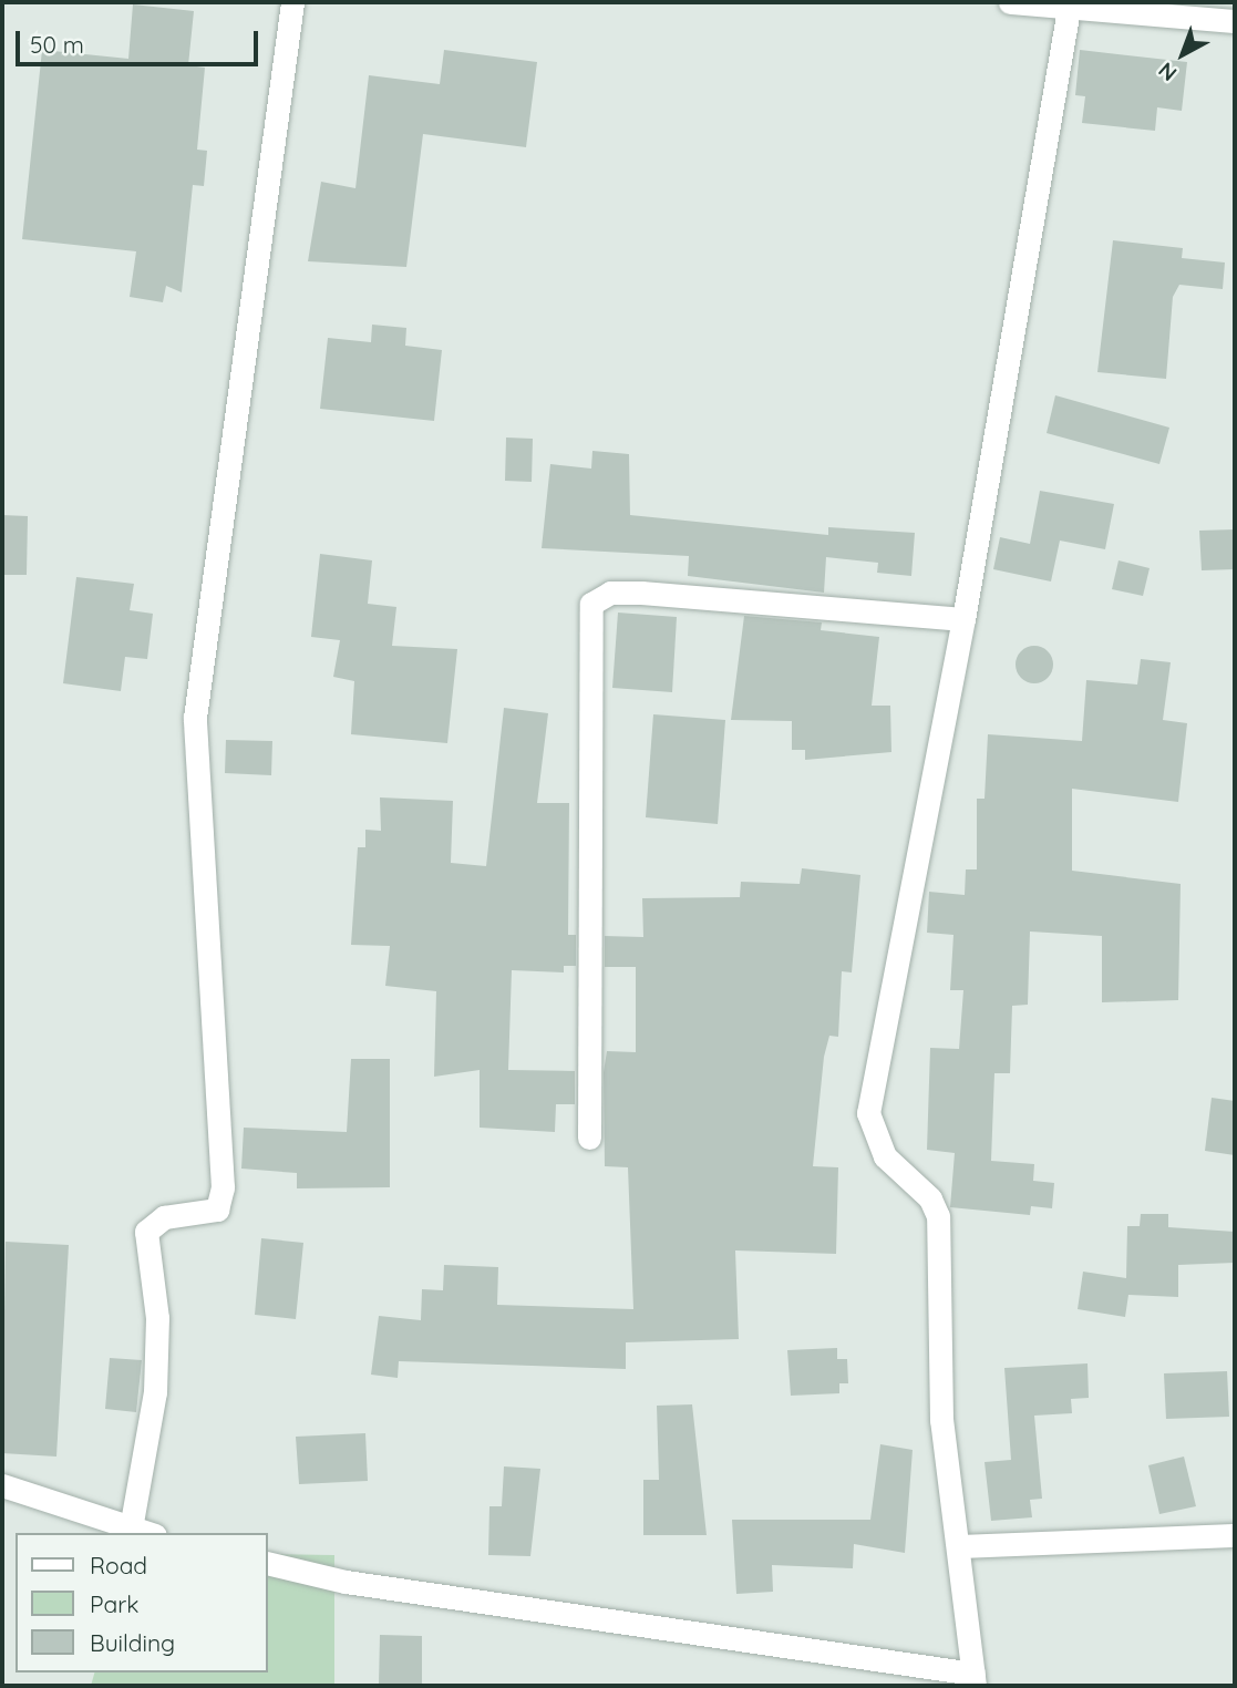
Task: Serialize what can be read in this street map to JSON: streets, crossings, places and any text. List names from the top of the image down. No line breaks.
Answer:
{"legend":["Road","Park","Building"],"scale_bar":"50 m","north":"bottom left"}
